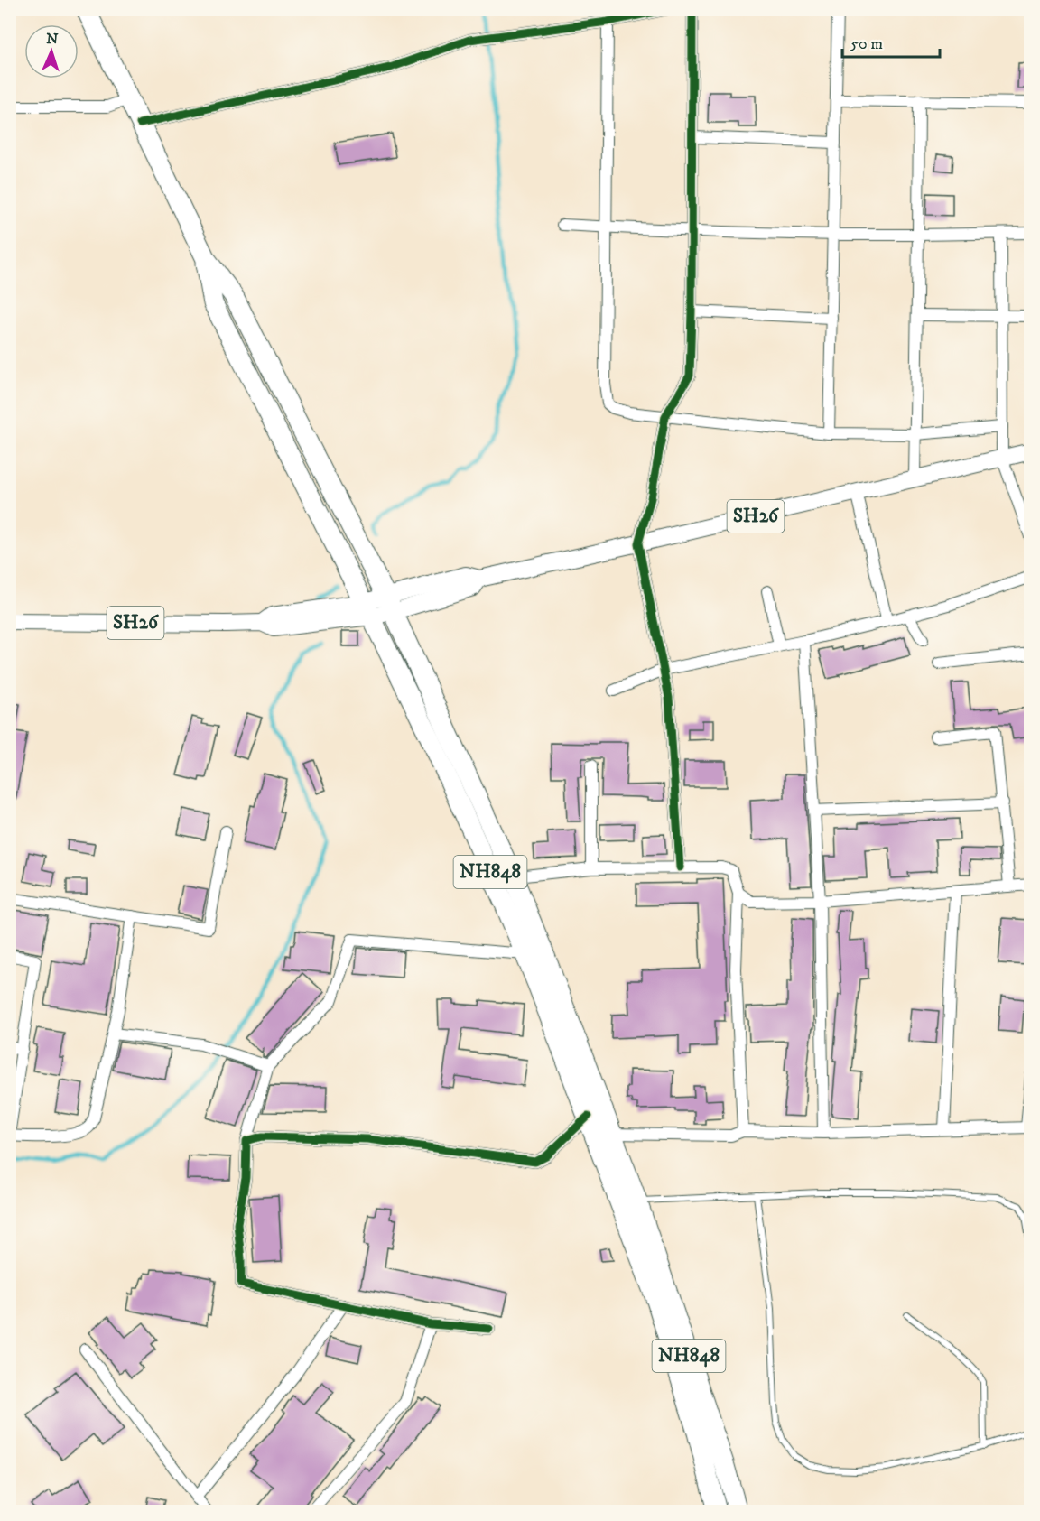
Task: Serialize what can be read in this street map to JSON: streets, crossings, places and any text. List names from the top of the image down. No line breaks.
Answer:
{"streets":{"highway":["NH848"],"main road":["SH26"]},"crossings":[["SH26","NH848"]],"scale_bar":"50 m","north":"top"}
